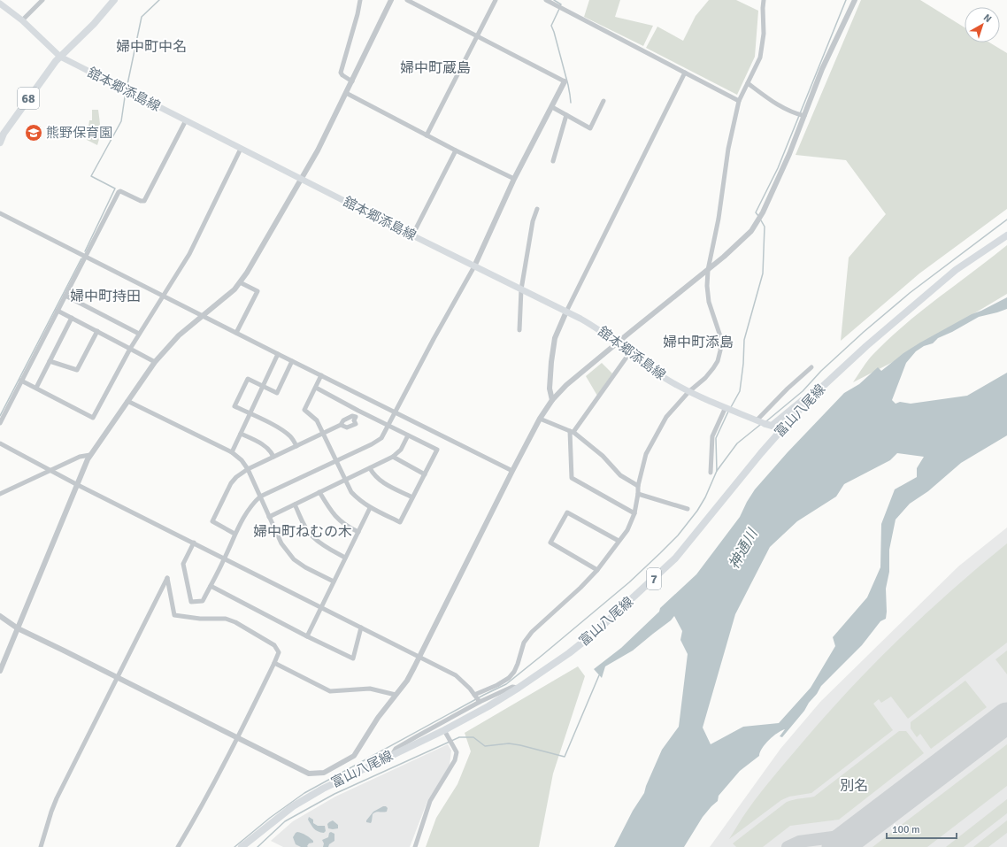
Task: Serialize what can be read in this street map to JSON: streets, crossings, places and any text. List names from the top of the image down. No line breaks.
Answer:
{"streets":{"main road":["舘本郷添島線","68","富山八尾線","7"]},"crossings":[["舘本郷添島線","68"]],"districts":["婦中町中名","婦中町蔵島","婦中町持田","婦中町添島","婦中町ねむの木","別名"],"water":["神通川"],"places":{"school or university":["熊野保育園"]},"scale_bar":"100 m","north":"top right"}
